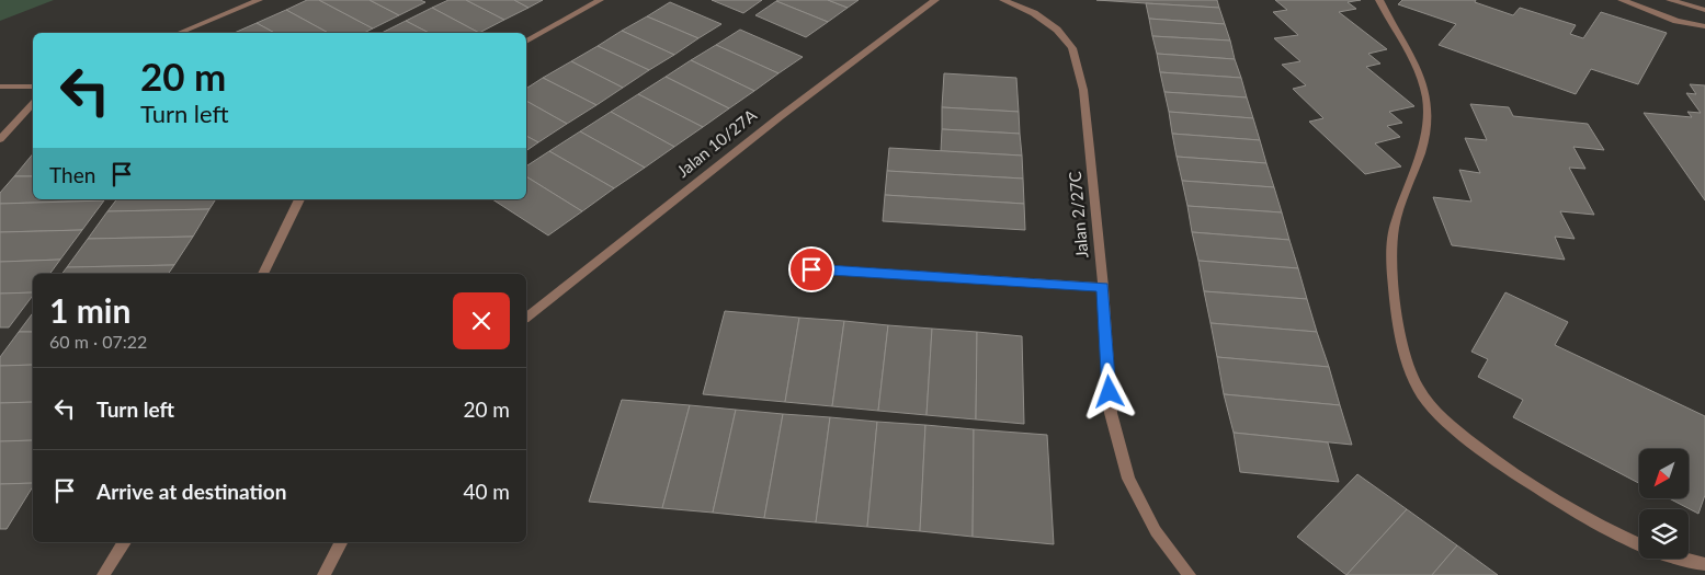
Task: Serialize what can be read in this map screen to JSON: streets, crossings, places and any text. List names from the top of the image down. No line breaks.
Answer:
{"streets":{"street":["Jalan 10/27A","Jalan 2/27C"]},"north":"bottom left","page":{"turn":["20 m","Turn left"],"then":"Then","heading":["1 min","60 m · 07:22"],"list":[{"name":"Turn left","value":"20 m"},{"name":"Arrive at destination","value":"40 m"}]}}
